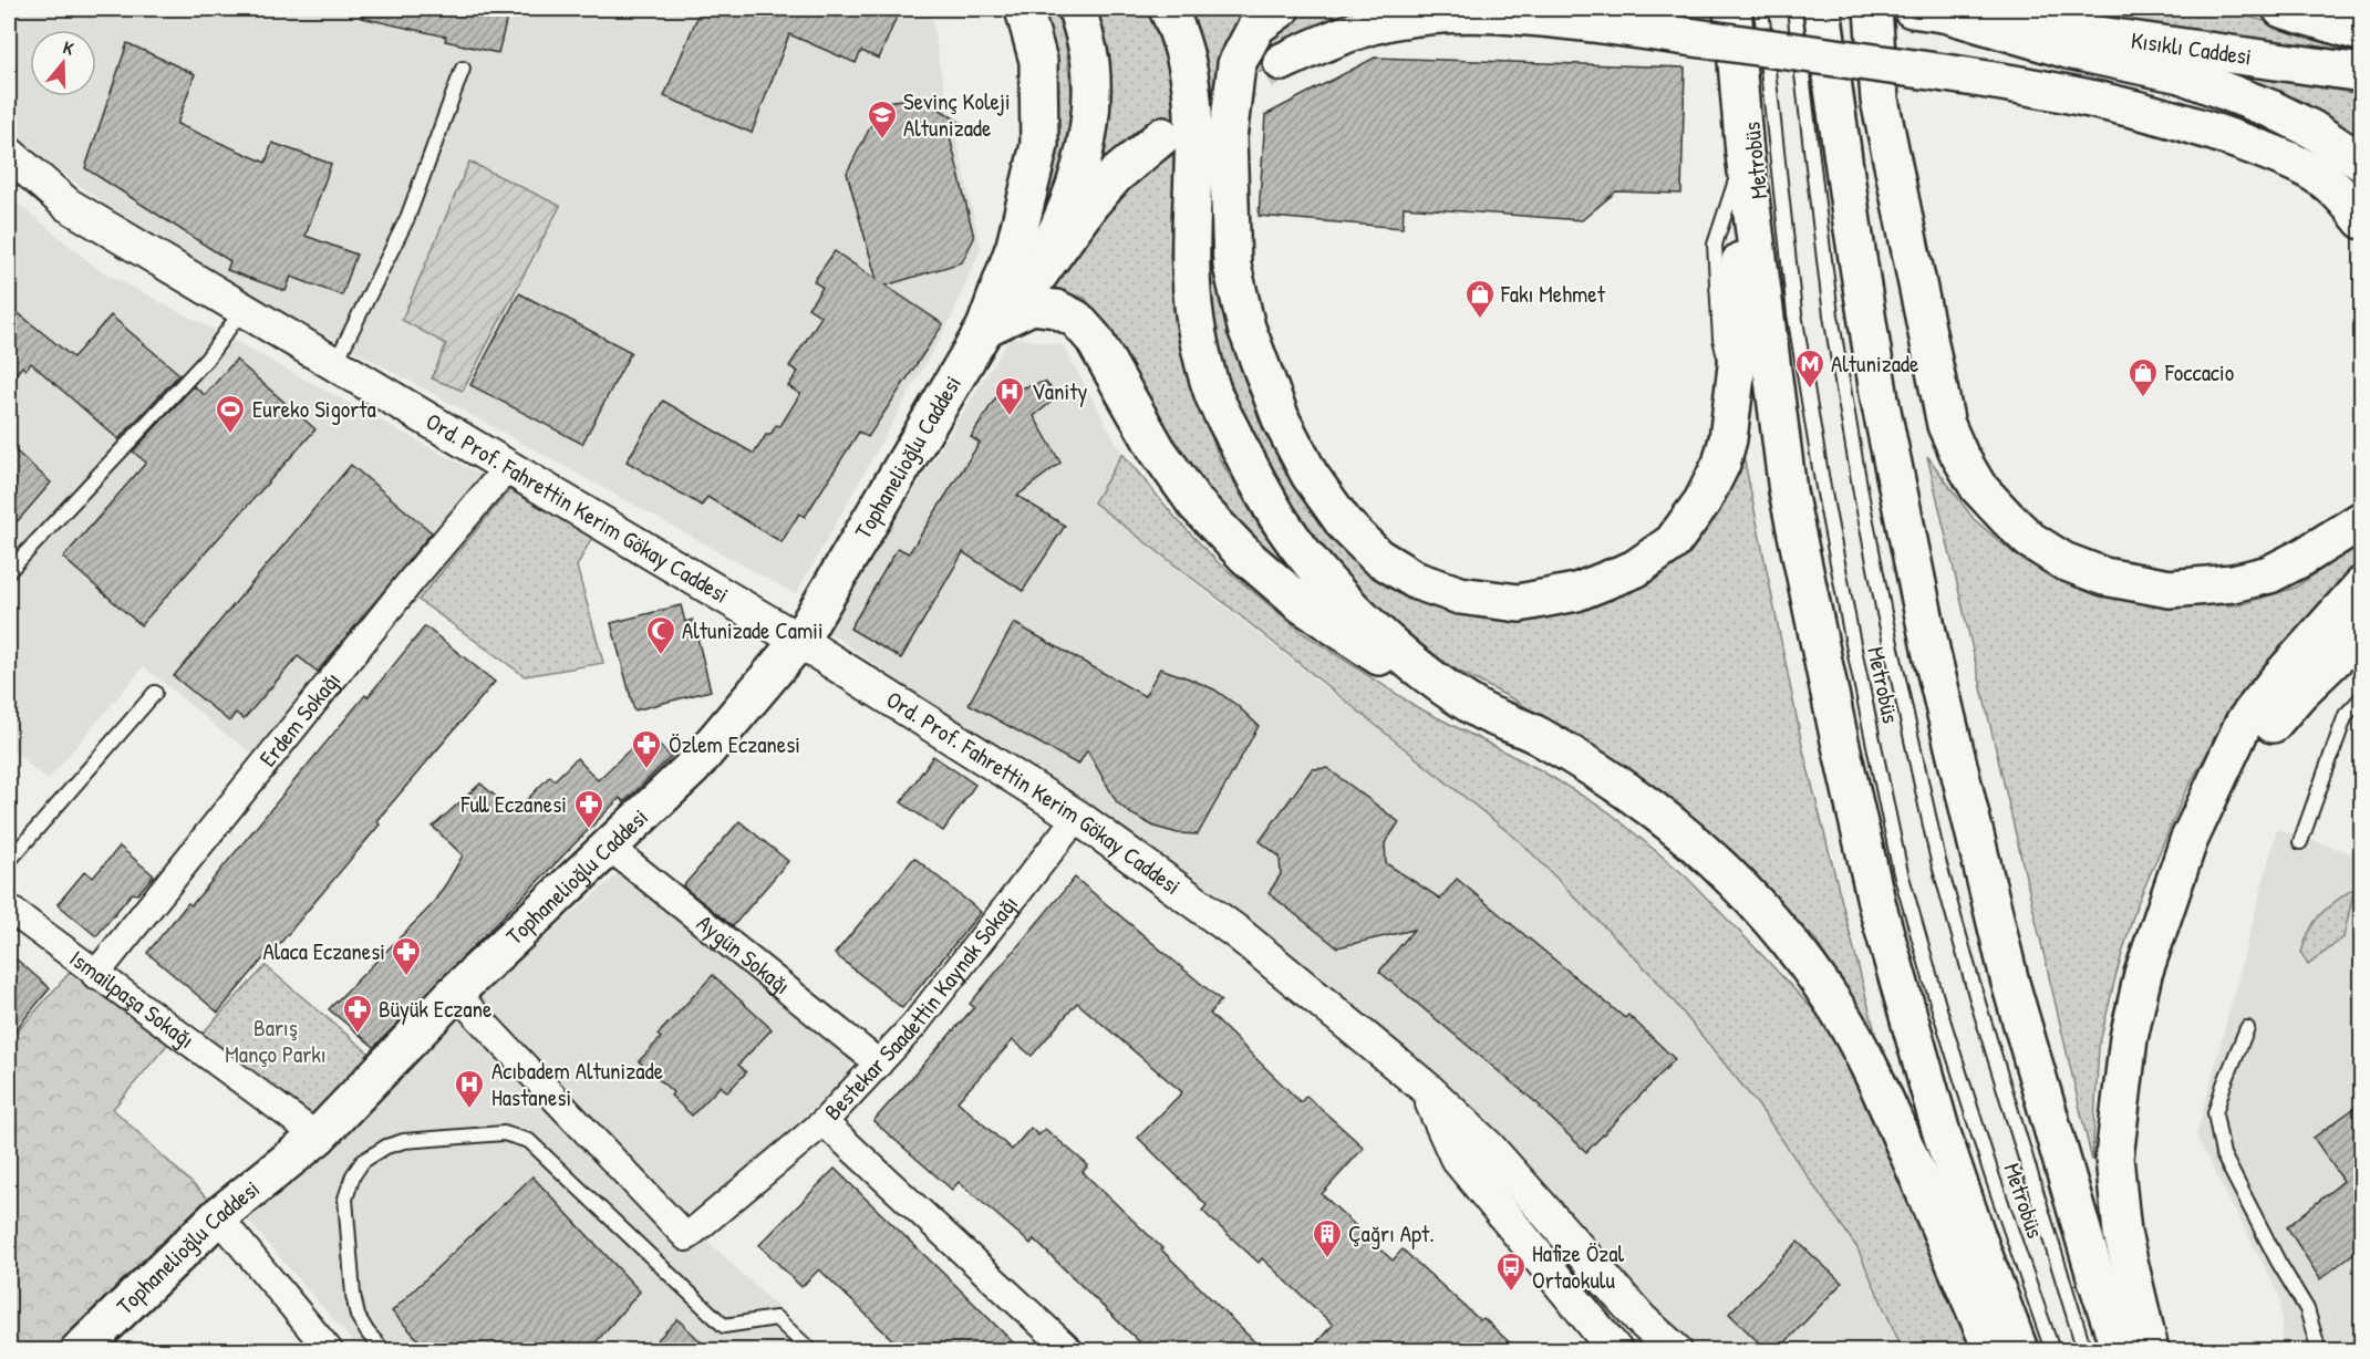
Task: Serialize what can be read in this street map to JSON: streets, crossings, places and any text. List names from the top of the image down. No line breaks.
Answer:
{"streets":{"main road":["Kısıklı Caddesi","Tophanelioğlu Caddesi"],"street":["Ord. Prof. Fahrettin Kerim Gökay Caddesi","Erdem Sokağı","Aygün Sokağı","Ismailpaşa Sokağı","Bestekar Saadettin Kaynak Sokağı"],"lane":["Metrobüs"]},"crossings":[["Tophanelioğlu Caddesi","Ord. Prof. Fahrettin Kerim Gökay Caddesi"],["Tophanelioğlu Caddesi","Aygün Sokağı"],["Tophanelioğlu Caddesi","Ismailpaşa Sokağı"],["Ord. Prof. Fahrettin Kerim Gökay Caddesi","Erdem Sokağı"],["Ord. Prof. Fahrettin Kerim Gökay Caddesi","Bestekar Saadettin Kaynak Sokağı"],["Erdem Sokağı","Ismailpaşa Sokağı"],["Aygün Sokağı","Bestekar Saadettin Kaynak Sokağı"]],"parks":["Barış Manço Parkı"],"places":{"school or university":["Sevinç Koleji Altunizade"],"shop":["Fakı Mehmet","Foccacio"],"metro station":["Altunizade"],"hospital":["Vanity","Acıbadem Altunizade Hastanesi"],"sports":["Eureko Sigorta"],"mosque":["Altunizade Camii"],"pharmacy":["Özlem Eczanesi","Full Eczanesi","Alaca Eczanesi","Büyük Eczane"],"building":["Çağrı Apt."],"bus stop":["Hafize Özal Ortaokulu"]},"north":"top"}
